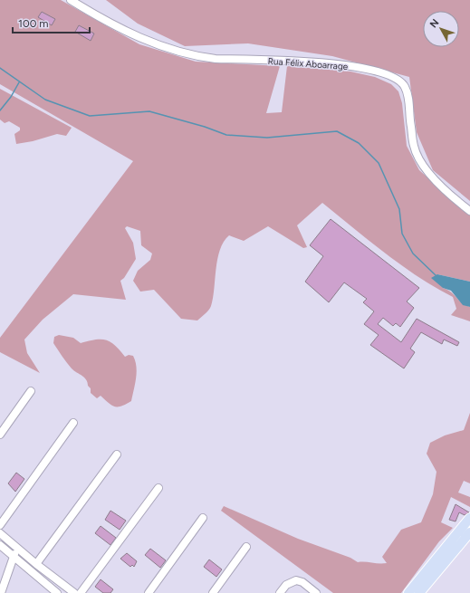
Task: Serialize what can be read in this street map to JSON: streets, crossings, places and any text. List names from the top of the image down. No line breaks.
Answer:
{"streets":{"street":["Rua Félix Aboarrage"]},"scale_bar":"100 m","north":"top left"}
